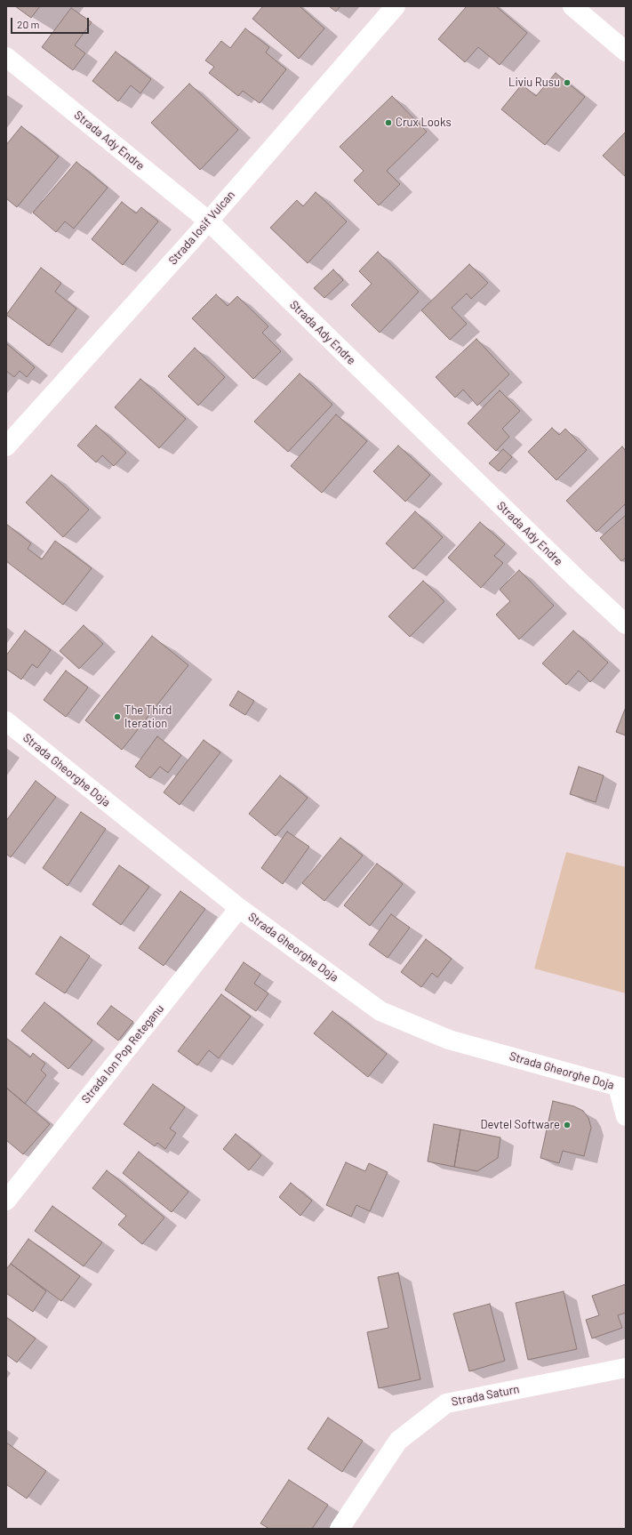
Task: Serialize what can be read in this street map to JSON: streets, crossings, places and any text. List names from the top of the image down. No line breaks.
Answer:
{"streets":{"street":["Strada Ady Endre","Strada Iosif Vulcan","Strada Gheorghe Doja","Strada Ion Pop Reteganu","Strada Saturn"]},"crossings":[["Strada Ady Endre","Strada Iosif Vulcan"],["Strada Gheorghe Doja","Strada Ion Pop Reteganu"]],"places":["Liviu Rusu","Crux Looks","The Third Iteration","Devtel Software"],"scale_bar":"20 m"}
